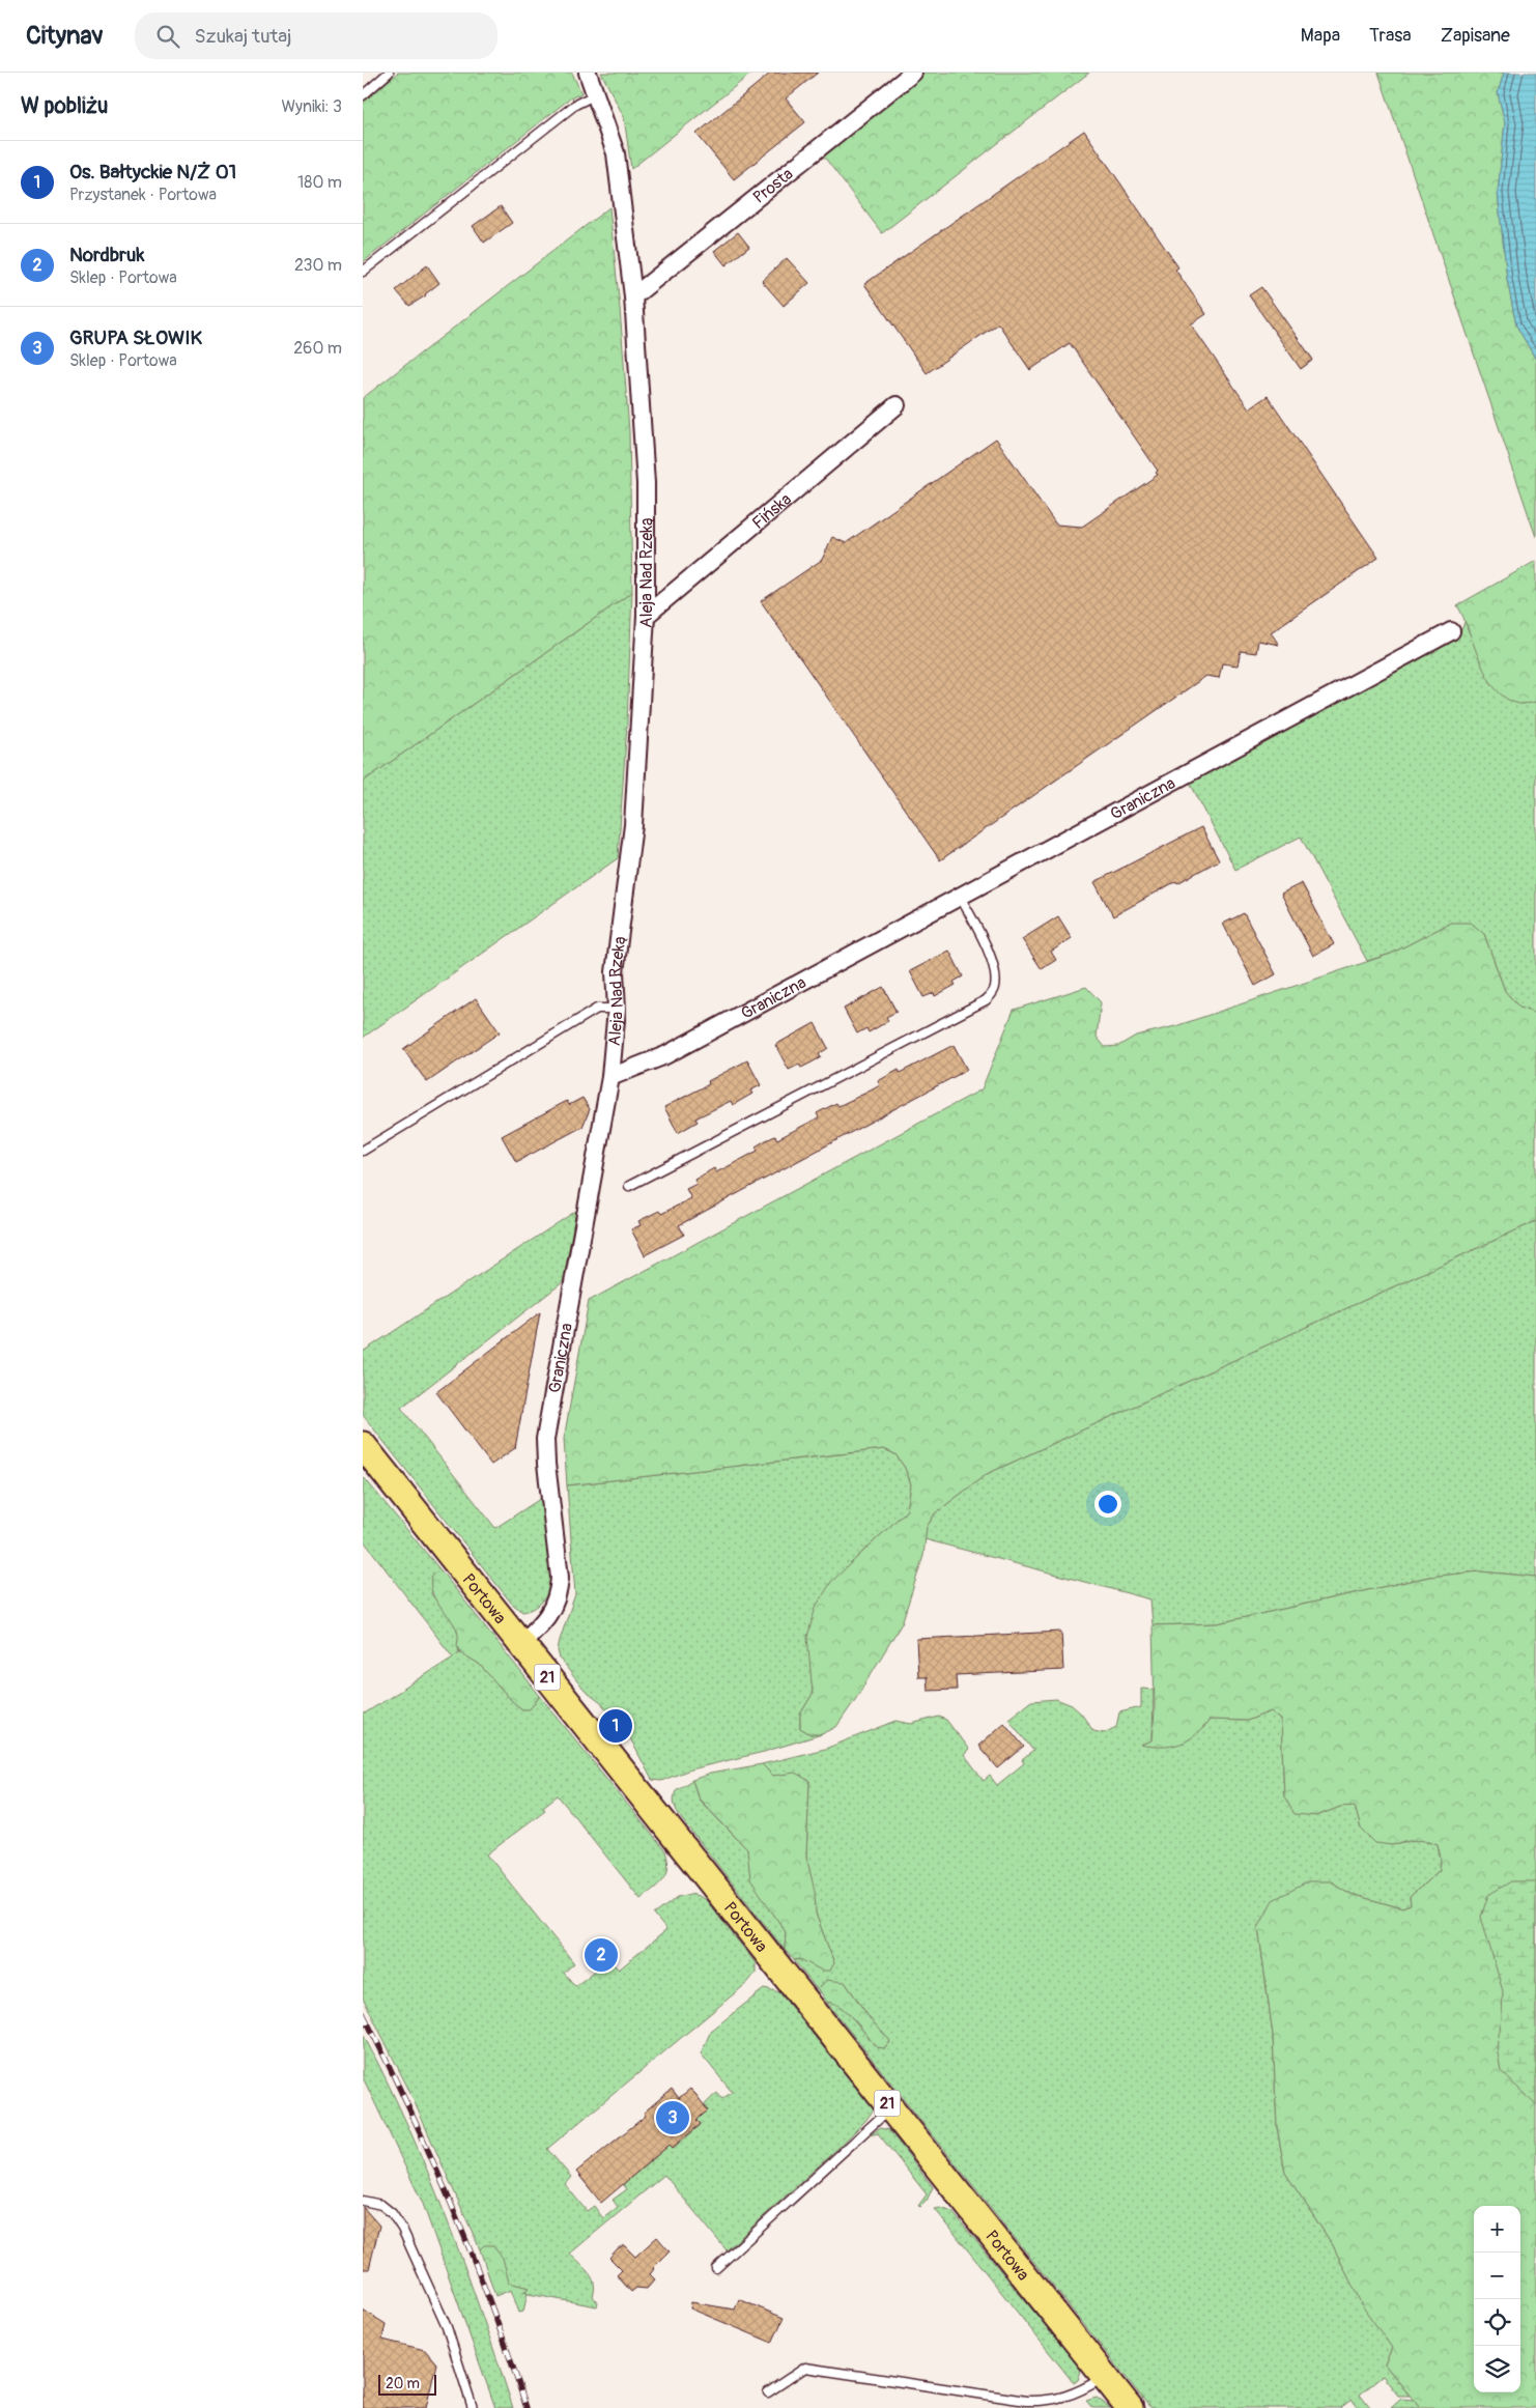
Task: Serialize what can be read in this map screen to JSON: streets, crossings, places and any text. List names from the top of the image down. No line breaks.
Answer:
{"streets":{"main road":["Portowa","21"],"street":["Prosta","Fińska","Aleja Nad Rzeką","Graniczna"]},"crossings":[["Prosta","Aleja Nad Rzeką"],["Fińska","Aleja Nad Rzeką"],["Aleja Nad Rzeką","Graniczna"],["Graniczna","Portowa"]],"scale_bar":"20 m","page":{"header":"Citynav","search":"Szukaj tutaj","nav":["Mapa","Trasa","Zapisane"],"heading":["W pobliżu","Wyniki: 3"],"list":[{"mark":"1","name":"Os. Bałtyckie N/Ż 01","note":"Przystanek · Portowa","value":"180 m"},{"mark":"2","name":"Nordbruk","note":"Sklep · Portowa","value":"230 m"},{"mark":"3","name":"GRUPA SŁOWIK","note":"Sklep · Portowa","value":"260 m"}],"pins":["1","2","3"],"map_buttons":["+","−"],"scale":"20 m"}}
